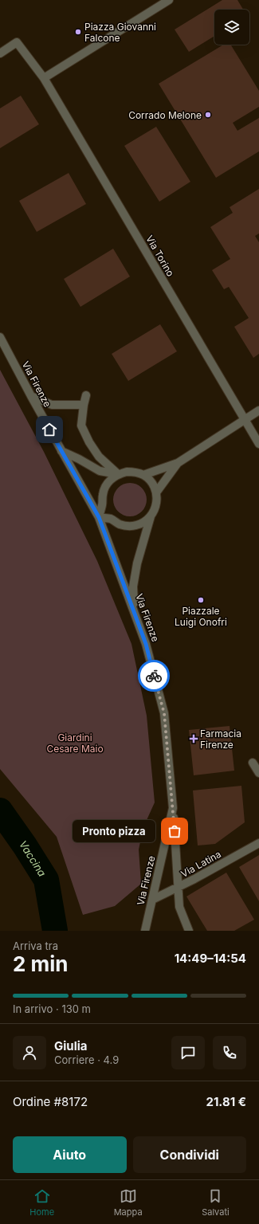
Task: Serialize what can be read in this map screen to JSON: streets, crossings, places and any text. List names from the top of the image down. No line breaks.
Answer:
{"streets":{"street":["Via Torino","Via Firenze","Via Latina"]},"crossings":[["Via Firenze","Via Latina"]],"water":["Vaccina"],"parks":["Giardini Cesare Maio"],"places":{"other":["Piazza Giovanni Falcone","Corrado Melone","Piazzale Luigi Onofri","Pronto pizza"],"health":["Farmacia Firenze"]},"page":{"bubble":"Pronto pizza","heading":["2 min","Arriva tra","14:49–14:54"],"panel":["Giulia","Corriere · 4.9","Ordine #8172","21.81 €"],"bar":"In arrivo · 130 m","buttons":["Aiuto","Condividi"],"tabs":["Home","Mappa","Salvati"]}}
